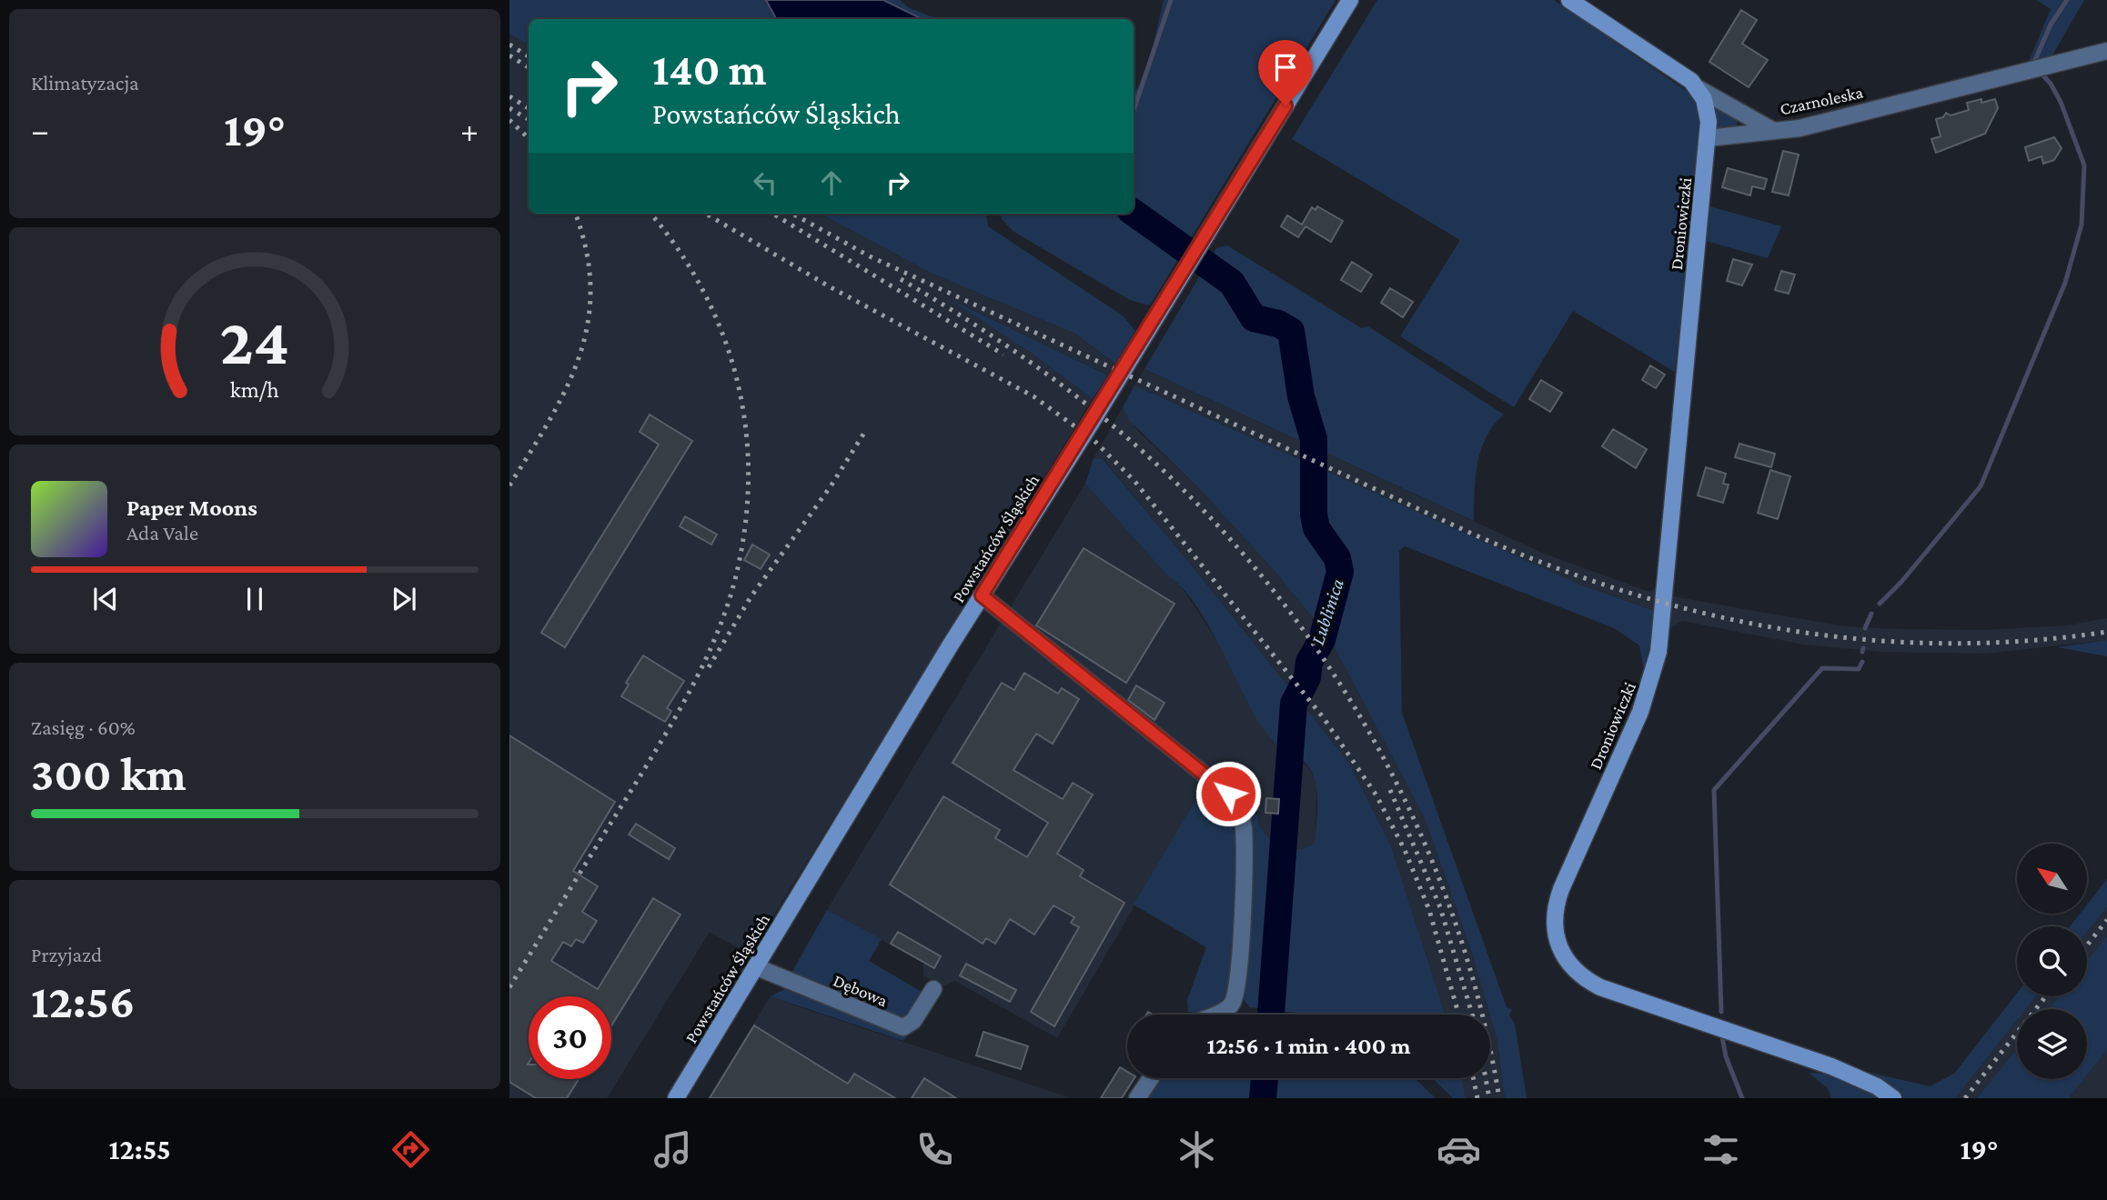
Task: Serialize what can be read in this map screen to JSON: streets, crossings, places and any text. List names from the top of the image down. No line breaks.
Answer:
{"streets":{"street":["Czarnoleska","Droniowiczki","Powstańców Śląskich","Dębowa"]},"crossings":[["Czarnoleska","Droniowiczki"],["Powstańców Śląskich","Dębowa"]],"water":["Lublinica"],"north":"top left","page":{"tile":["Klimatyzacja",["Zasięg · 60%","300 km"],["Przyjazd","12:56"]],"turn":["140 m","Powstańców Śląskich"],"heat":["−","19°","+"],"song":["Paper Moons","Ada Vale"],"limit":"30","trip":"12:56 · 1 min · 400 m","tabs":["12:55","19°"],"gauge":["24","km/h"]}}
